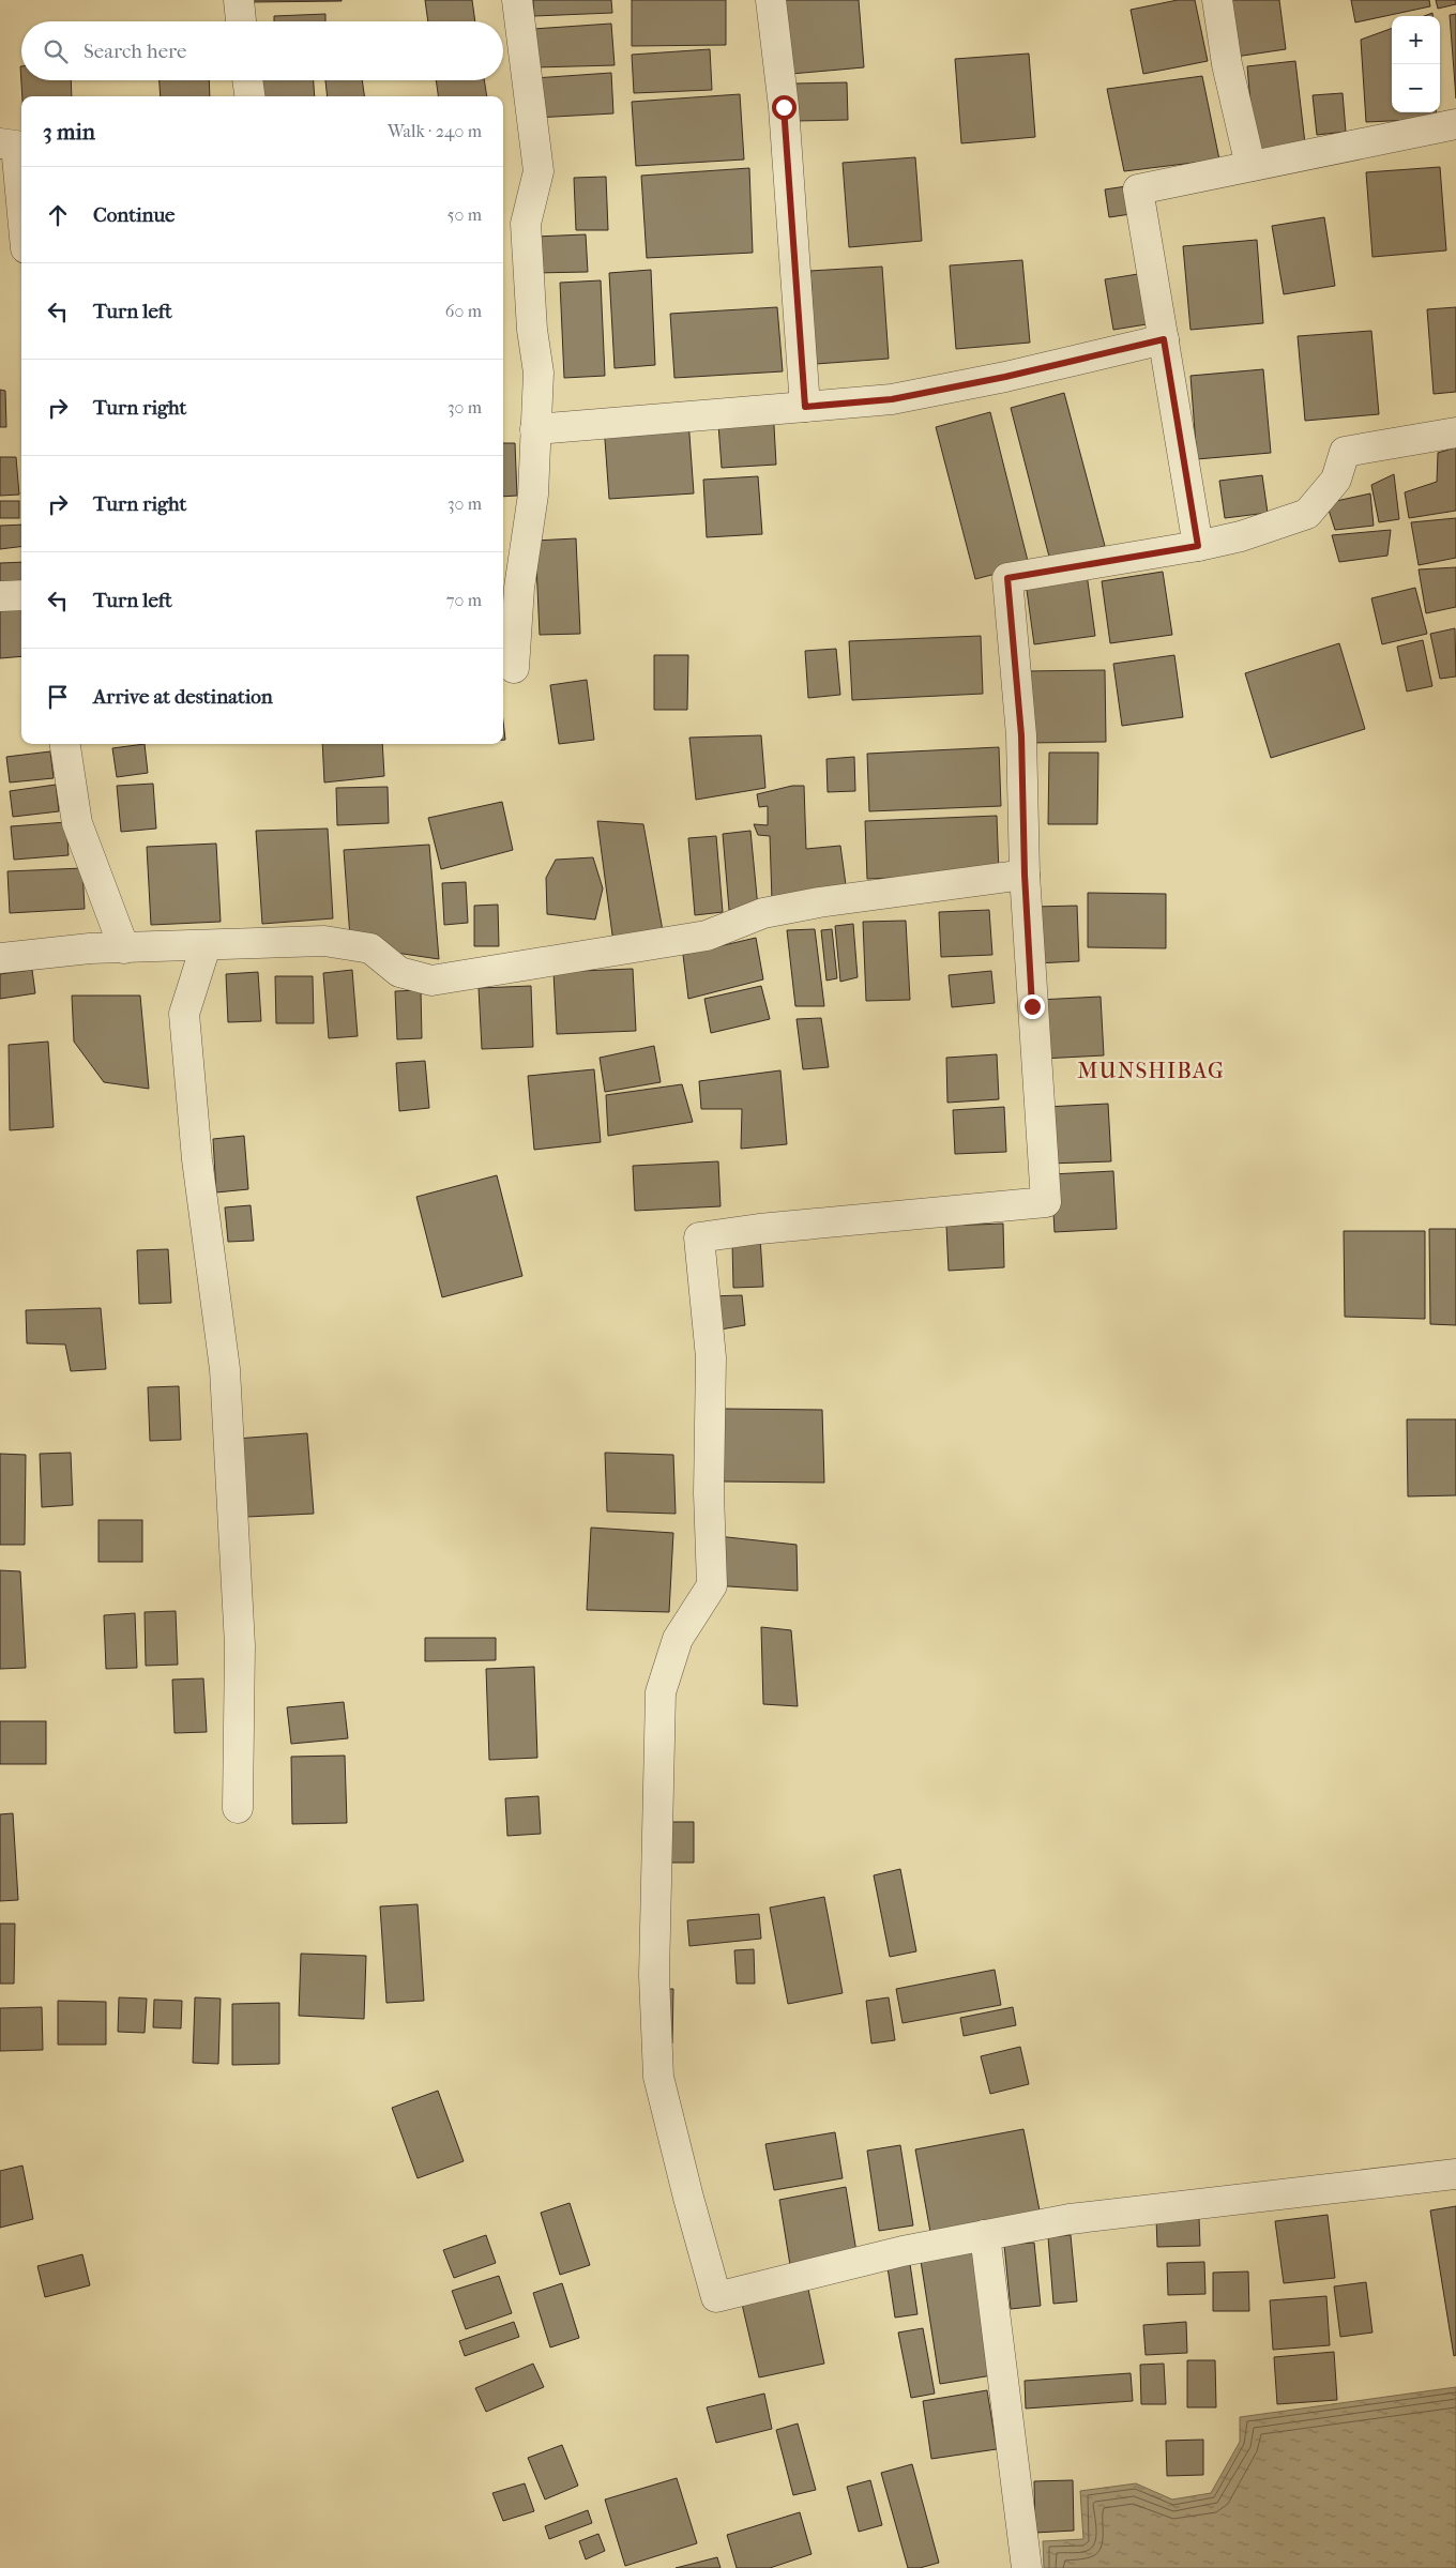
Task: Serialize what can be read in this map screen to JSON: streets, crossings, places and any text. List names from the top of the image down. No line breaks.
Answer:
{"districts":["MUNSHIBAG"],"page":{"map_buttons":["+","−"],"search":"Search here","heading":["3 min","Walk · 240 m"],"list":[["Continue","50 m"],["Turn left","60 m"],["Turn right","30 m"],["Turn right","30 m"],["Turn left","70 m"],"Arrive at destination"]}}
